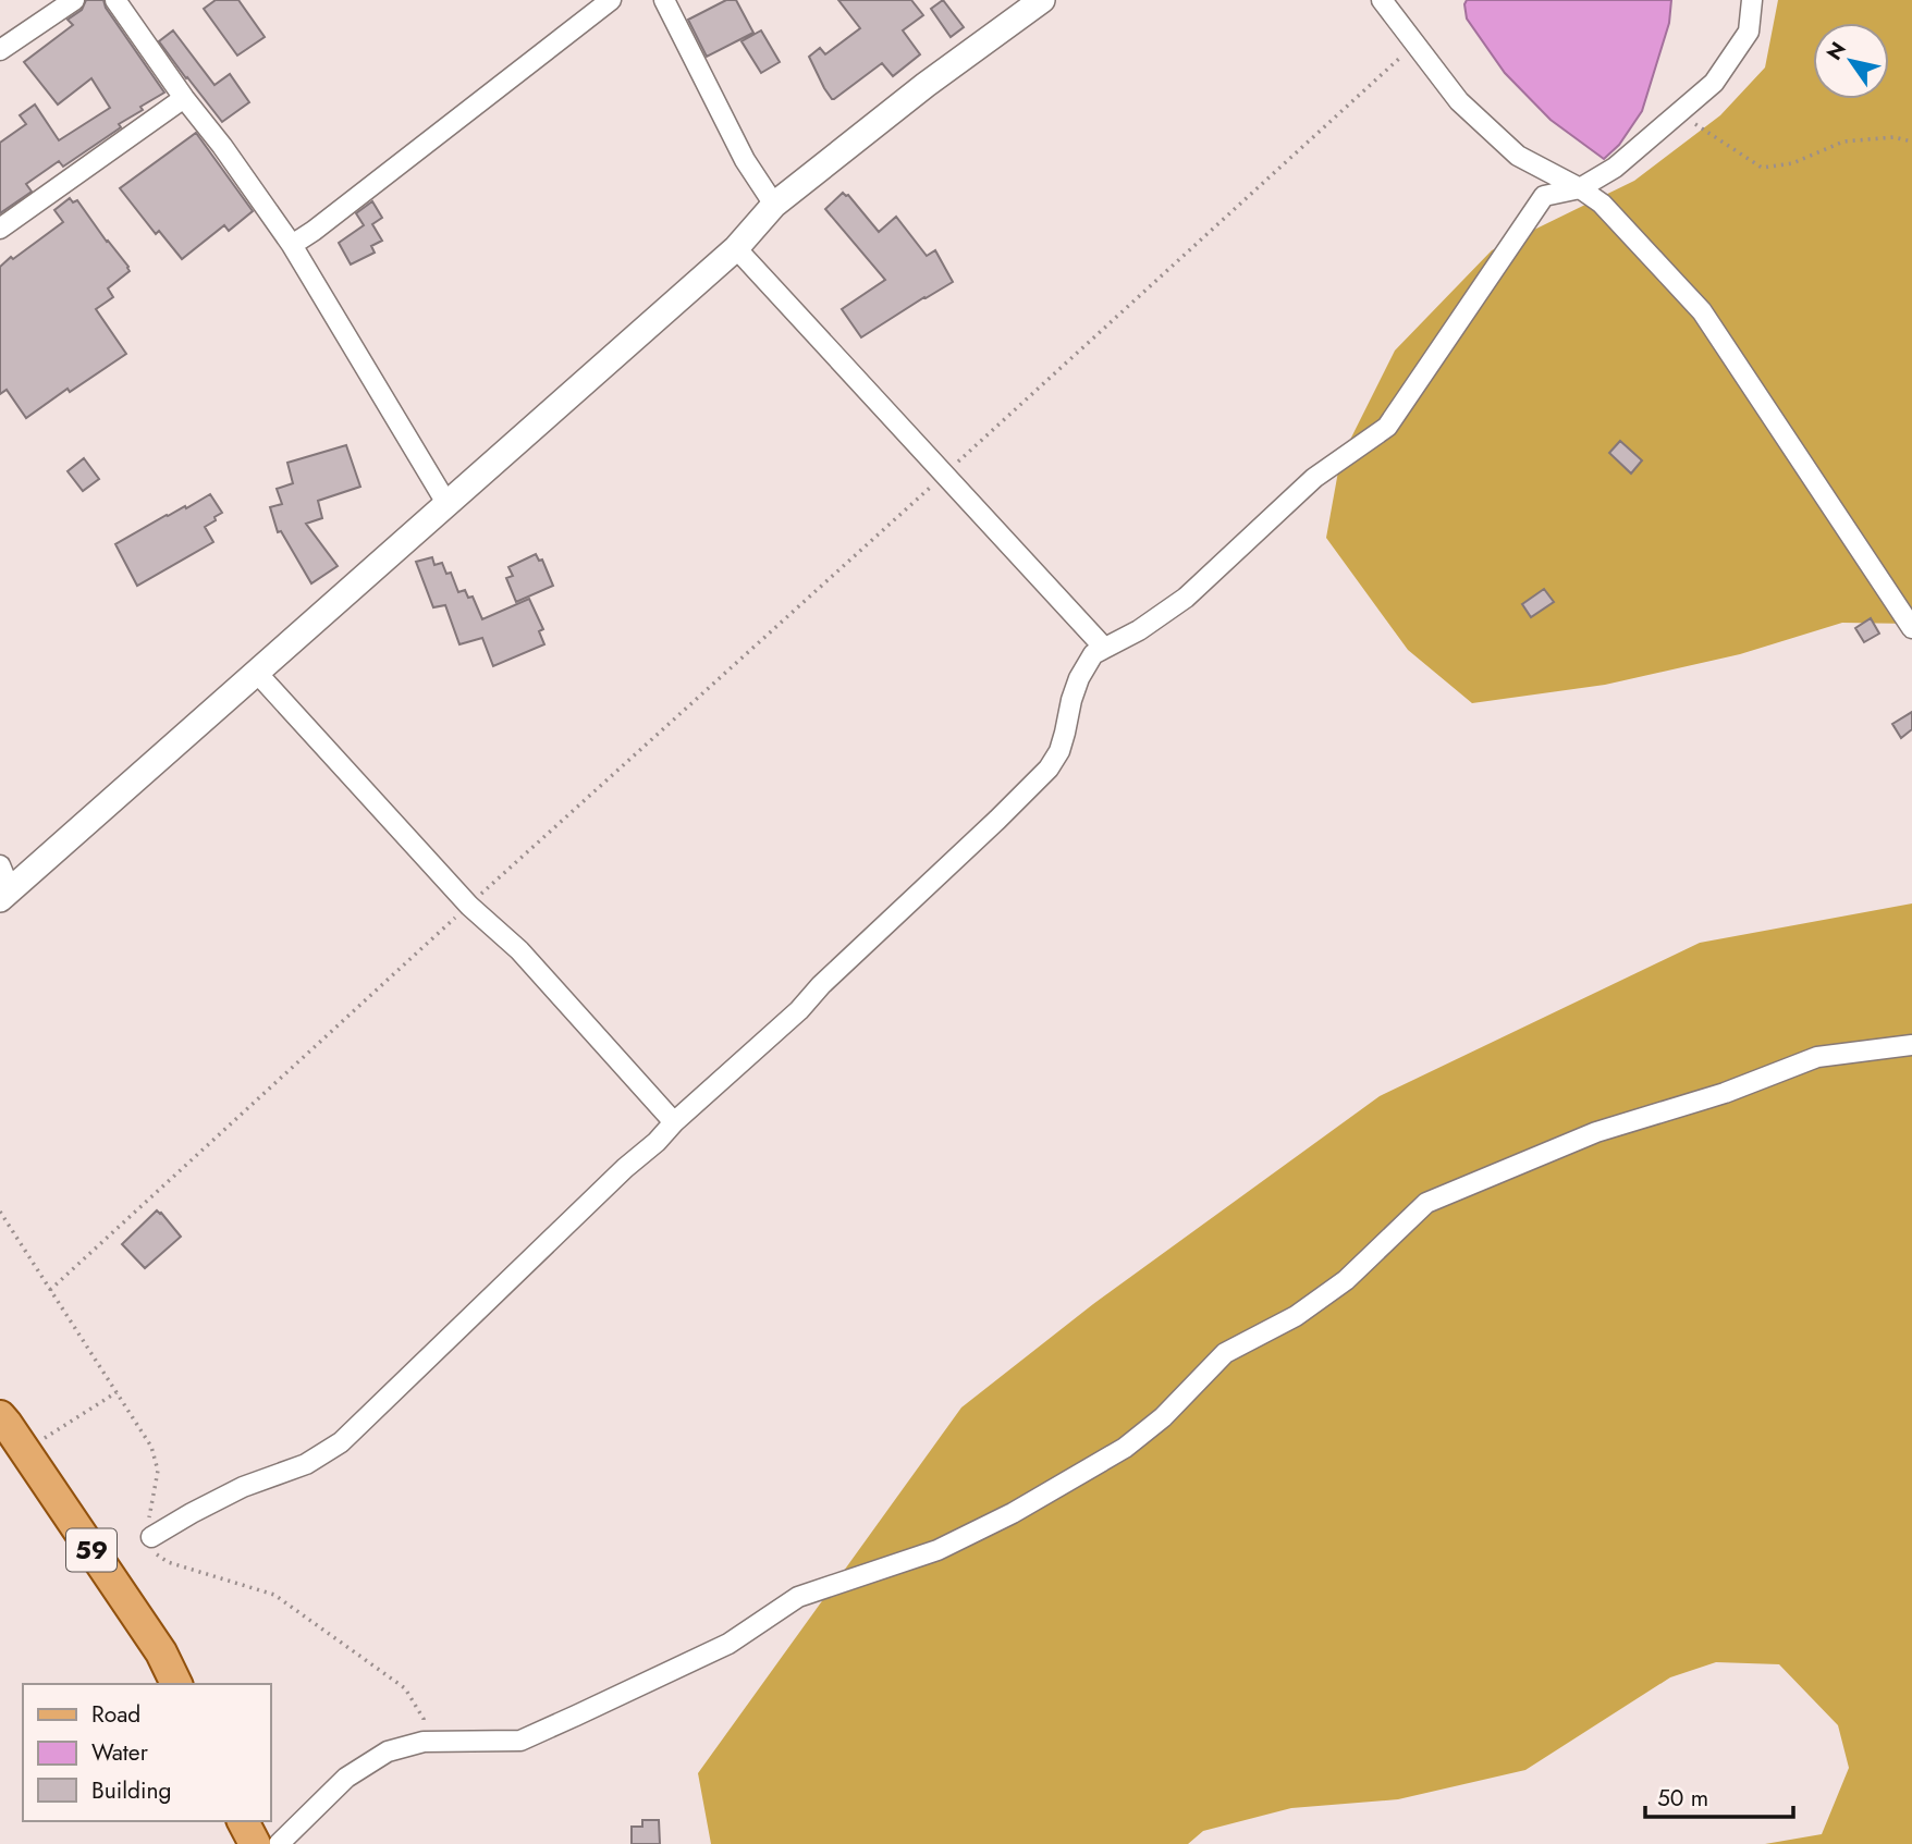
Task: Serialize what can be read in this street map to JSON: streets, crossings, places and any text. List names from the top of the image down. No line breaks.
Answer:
{"streets":{"main road":["59"]},"legend":["Road","Water","Building"],"scale_bar":"50 m","north":"top left"}
